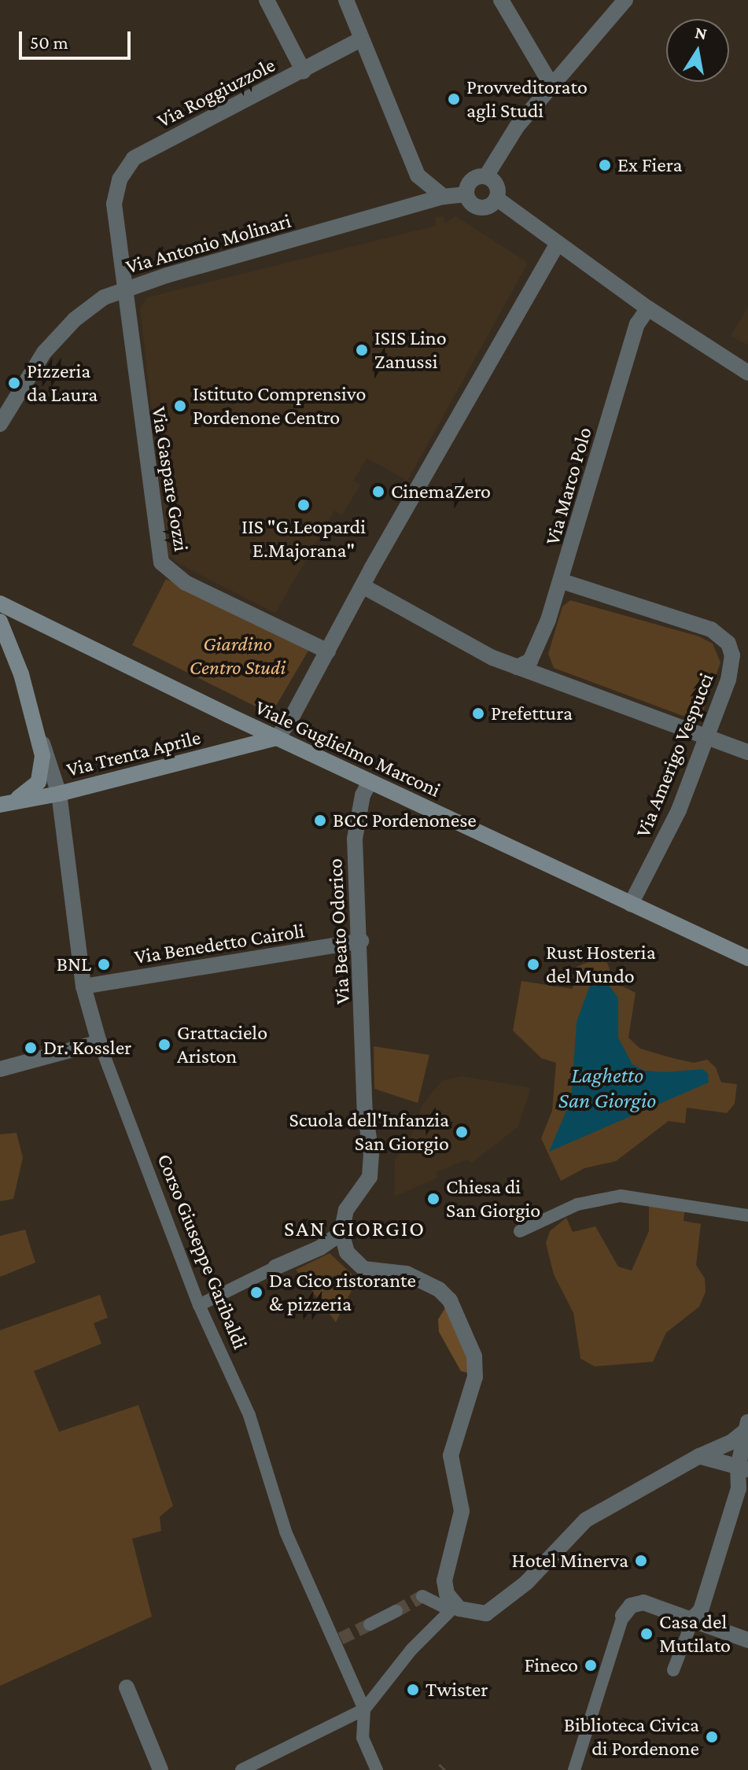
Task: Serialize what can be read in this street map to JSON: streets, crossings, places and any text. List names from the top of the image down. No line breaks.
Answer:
{"streets":{"main road":["Viale Guglielmo Marconi","Via Trenta Aprile"],"street":["Via Roggiuzzole","Via Antonio Molinari","Via Gaspare Gozzi","Via Marco Polo","Via Amerigo Vespucci","Via Beato Odorico","Via Benedetto Cairoli","Corso Giuseppe Garibaldi"]},"crossings":[["Via Roggiuzzole","Via Gaspare Gozzi"],["Via Antonio Molinari","Via Gaspare Gozzi"],["Via Marco Polo","Via Amerigo Vespucci"],["Viale Guglielmo Marconi","Via Trenta Aprile"],["Viale Guglielmo Marconi","Via Amerigo Vespucci"],["Viale Guglielmo Marconi","Via Beato Odorico"],["Via Trenta Aprile","Corso Giuseppe Garibaldi"],["Via Beato Odorico","Via Benedetto Cairoli"],["Via Benedetto Cairoli","Corso Giuseppe Garibaldi"]],"districts":["SAN GIORGIO"],"water":["Laghetto San Giorgio"],"parks":["Giardino Centro Studi"],"places":["Provveditorato agli Studi","Ex Fiera","ISIS Lino Zanussi","Pizzeria da Laura","Istituto Comprensivo Pordenone Centro","CinemaZero","IIS \"G.Leopardi E.Majorana\"","Prefettura","BCC Pordenonese","BNL","Rust Hosteria del Mundo","Grattacielo Ariston","Dr. Kossler","Scuola dell'Infanzia San Giorgio","Chiesa di San Giorgio","Da Cico ristorante & pizzeria","Hotel Minerva","Casa del Mutilato","Fineco","Twister","Biblioteca Civica di Pordenone"],"scale_bar":"50 m","north":"top"}
